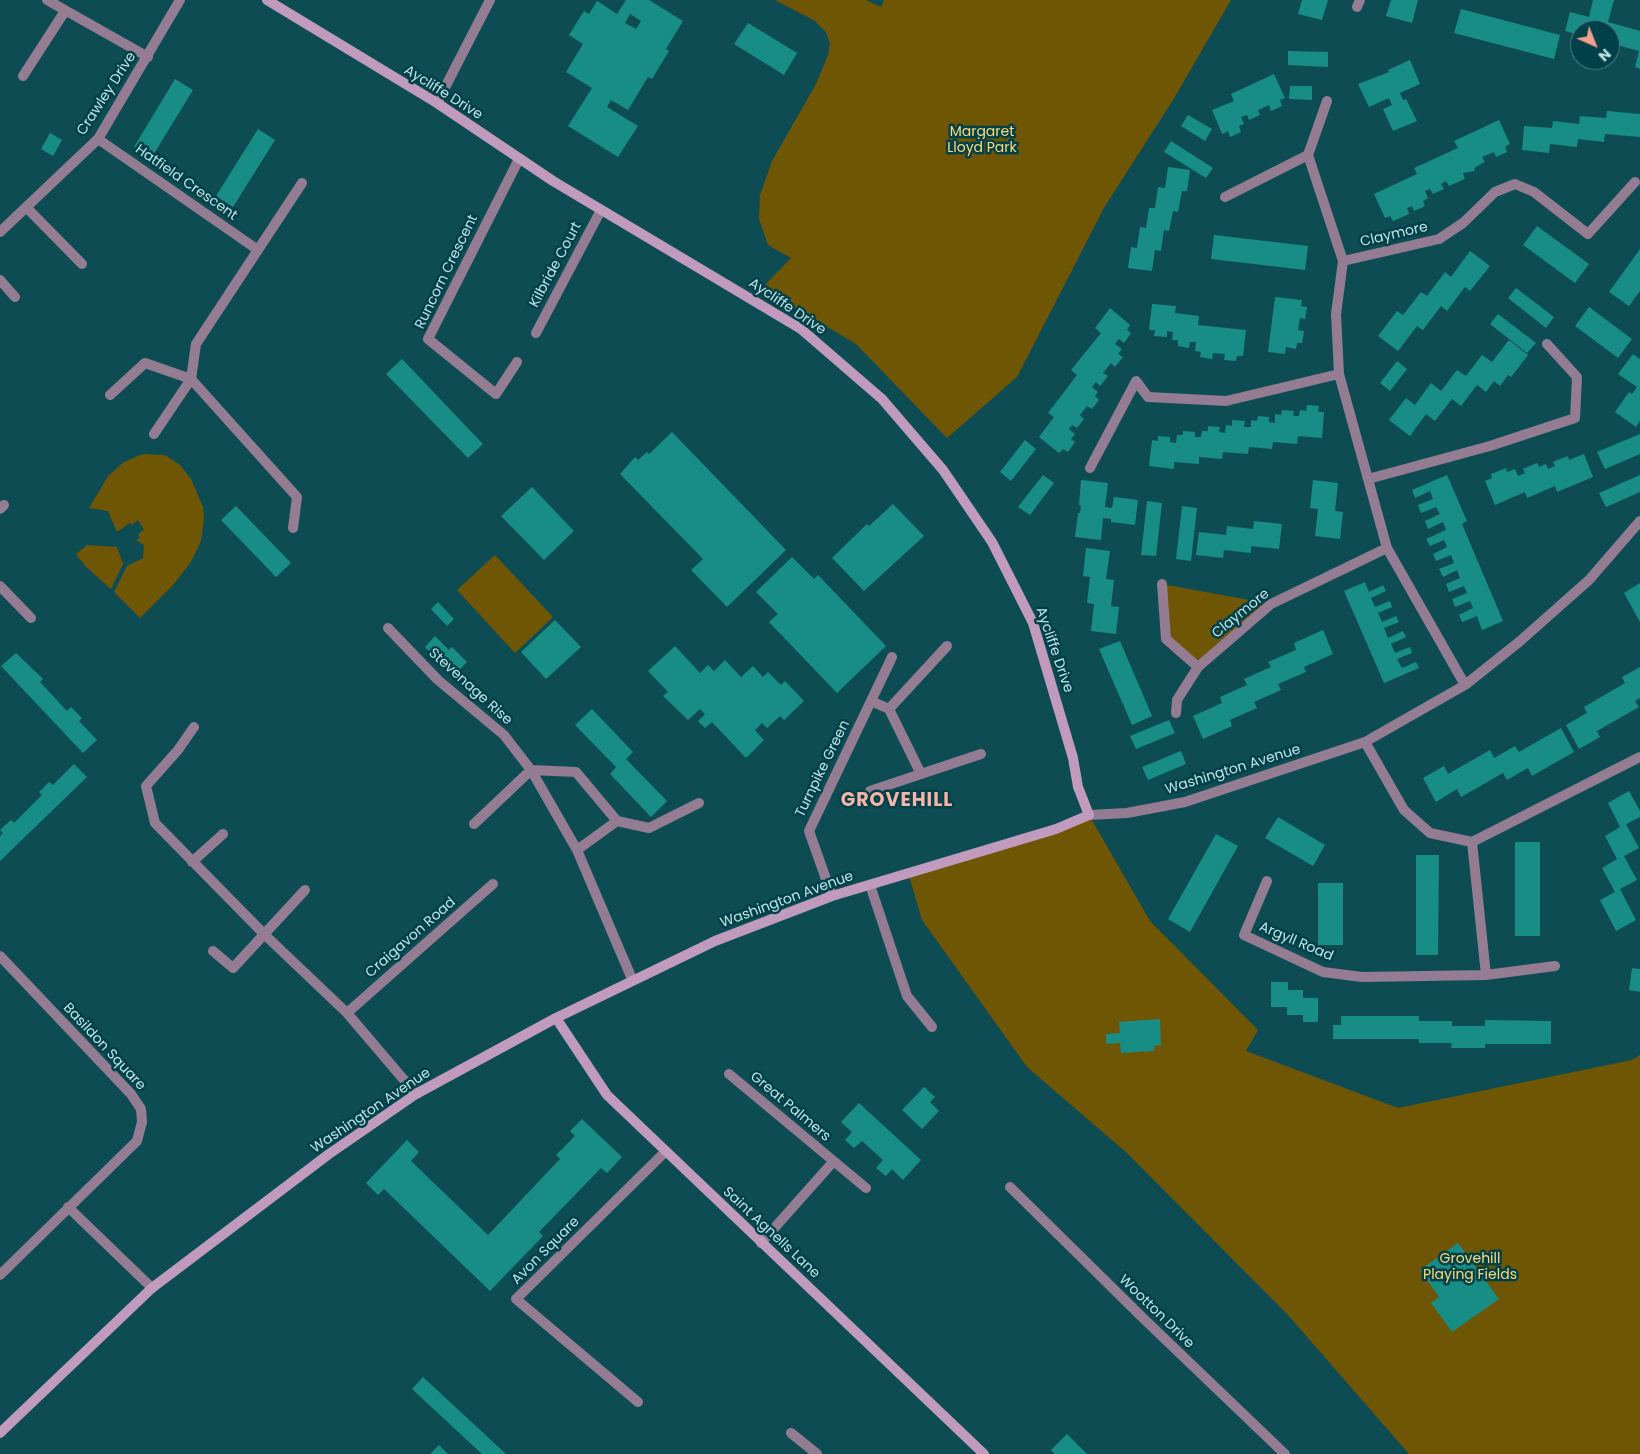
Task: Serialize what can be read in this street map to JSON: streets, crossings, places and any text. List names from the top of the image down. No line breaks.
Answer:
{"streets":{"street":["Aycliffe Drive","Crawley Drive","Hatfield Crescent","Claymore","Kilbride Court","Runcorn Crescent","Stevenage Rise","Turnpike Green","Washington Avenue","Craigavon Road","Argyll Road","Basildon Square","Great Palmers","Saint Agnells Lane","Avon Square","Wootton Drive"]},"crossings":[["Aycliffe Drive","Kilbride Court"],["Aycliffe Drive","Runcorn Crescent"],["Aycliffe Drive","Washington Avenue"],["Crawley Drive","Hatfield Crescent"],["Stevenage Rise","Washington Avenue"],["Turnpike Green","Washington Avenue"],["Washington Avenue","Saint Agnells Lane"],["Great Palmers","Saint Agnells Lane"],["Saint Agnells Lane","Avon Square"]],"districts":["GROVEHILL"],"parks":["Margaret Lloyd Park","Grovehill Playing Fields"],"north":"bottom right"}
